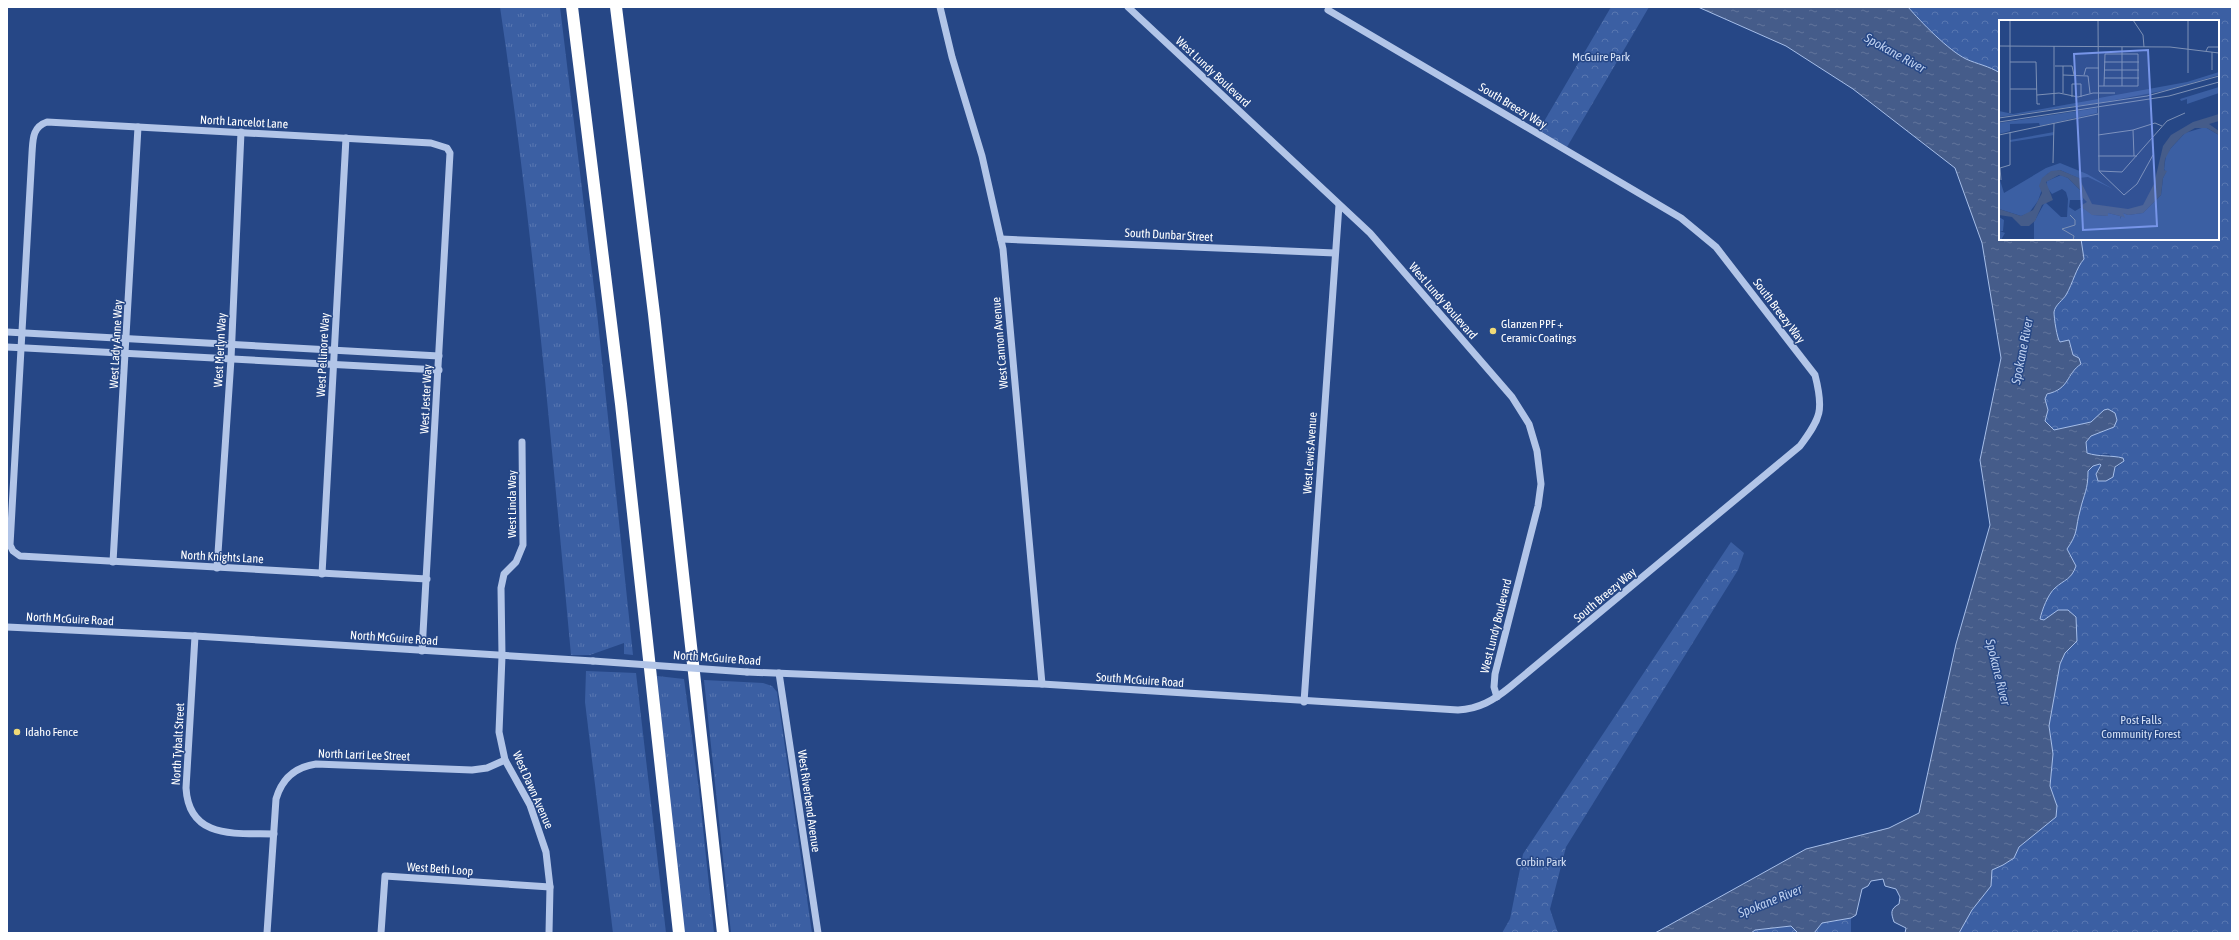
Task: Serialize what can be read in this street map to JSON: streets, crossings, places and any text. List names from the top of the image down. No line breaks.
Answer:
{"streets":{"street":["West Lundy Boulevard","South Breezy Way","North Lancelot Lane","South Dunbar Street","West Cannon Avenue","West Lady Anne Way","West Merlyn Way","West Pellinore Way","West Jester Way","West Lewis Avenue","West Linda Way","North Knights Lane","North McGuire Road","South McGuire Road","North Tybalt Street","North Larri Lee Street","West Dawn Avenue","West Riverbend Avenue","West Beth Loop"]},"crossings":[["West Lundy Boulevard","South Breezy Way"],["West Lundy Boulevard","West Lewis Avenue"],["West Lundy Boulevard","South McGuire Road"],["South Breezy Way","South McGuire Road"],["North Lancelot Lane","West Lady Anne Way"],["North Lancelot Lane","West Merlyn Way"],["North Lancelot Lane","West Pellinore Way"],["North Lancelot Lane","West Jester Way"],["South Dunbar Street","West Cannon Avenue"],["South Dunbar Street","West Lewis Avenue"],["West Cannon Avenue","South McGuire Road"],["West Lady Anne Way","North Knights Lane"],["West Merlyn Way","North Knights Lane"],["West Pellinore Way","North Knights Lane"],["West Jester Way","North Knights Lane"],["West Jester Way","North McGuire Road"],["West Lewis Avenue","South McGuire Road"],["West Linda Way","North McGuire Road"],["West Linda Way","West Dawn Avenue"],["North McGuire Road","South McGuire Road"],["North McGuire Road","North Tybalt Street"],["North McGuire Road","West Dawn Avenue"],["North McGuire Road","West Riverbend Avenue"],["South McGuire Road","West Riverbend Avenue"],["North Tybalt Street","North Larri Lee Street"],["North Larri Lee Street","West Dawn Avenue"],["West Dawn Avenue","West Beth Loop"]],"water":["Spokane River"],"parks":["McGuire Park","Post Falls Community Forest","Corbin Park"],"places":["Glanzen PPF + Ceramic Coatings","Idaho Fence"]}
